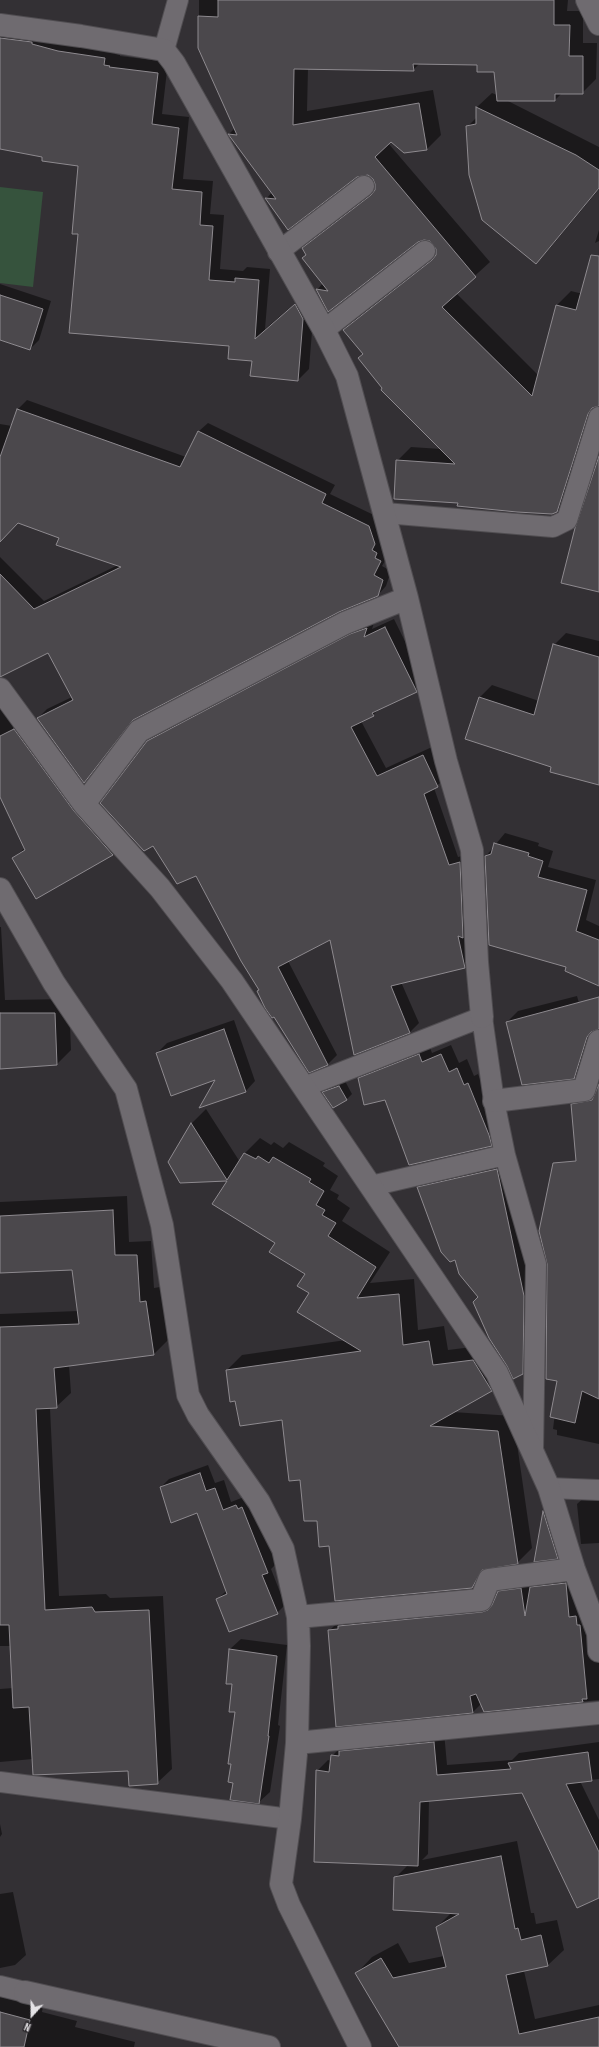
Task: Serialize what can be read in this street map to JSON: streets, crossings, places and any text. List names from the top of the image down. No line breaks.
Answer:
{"north":"bottom"}
